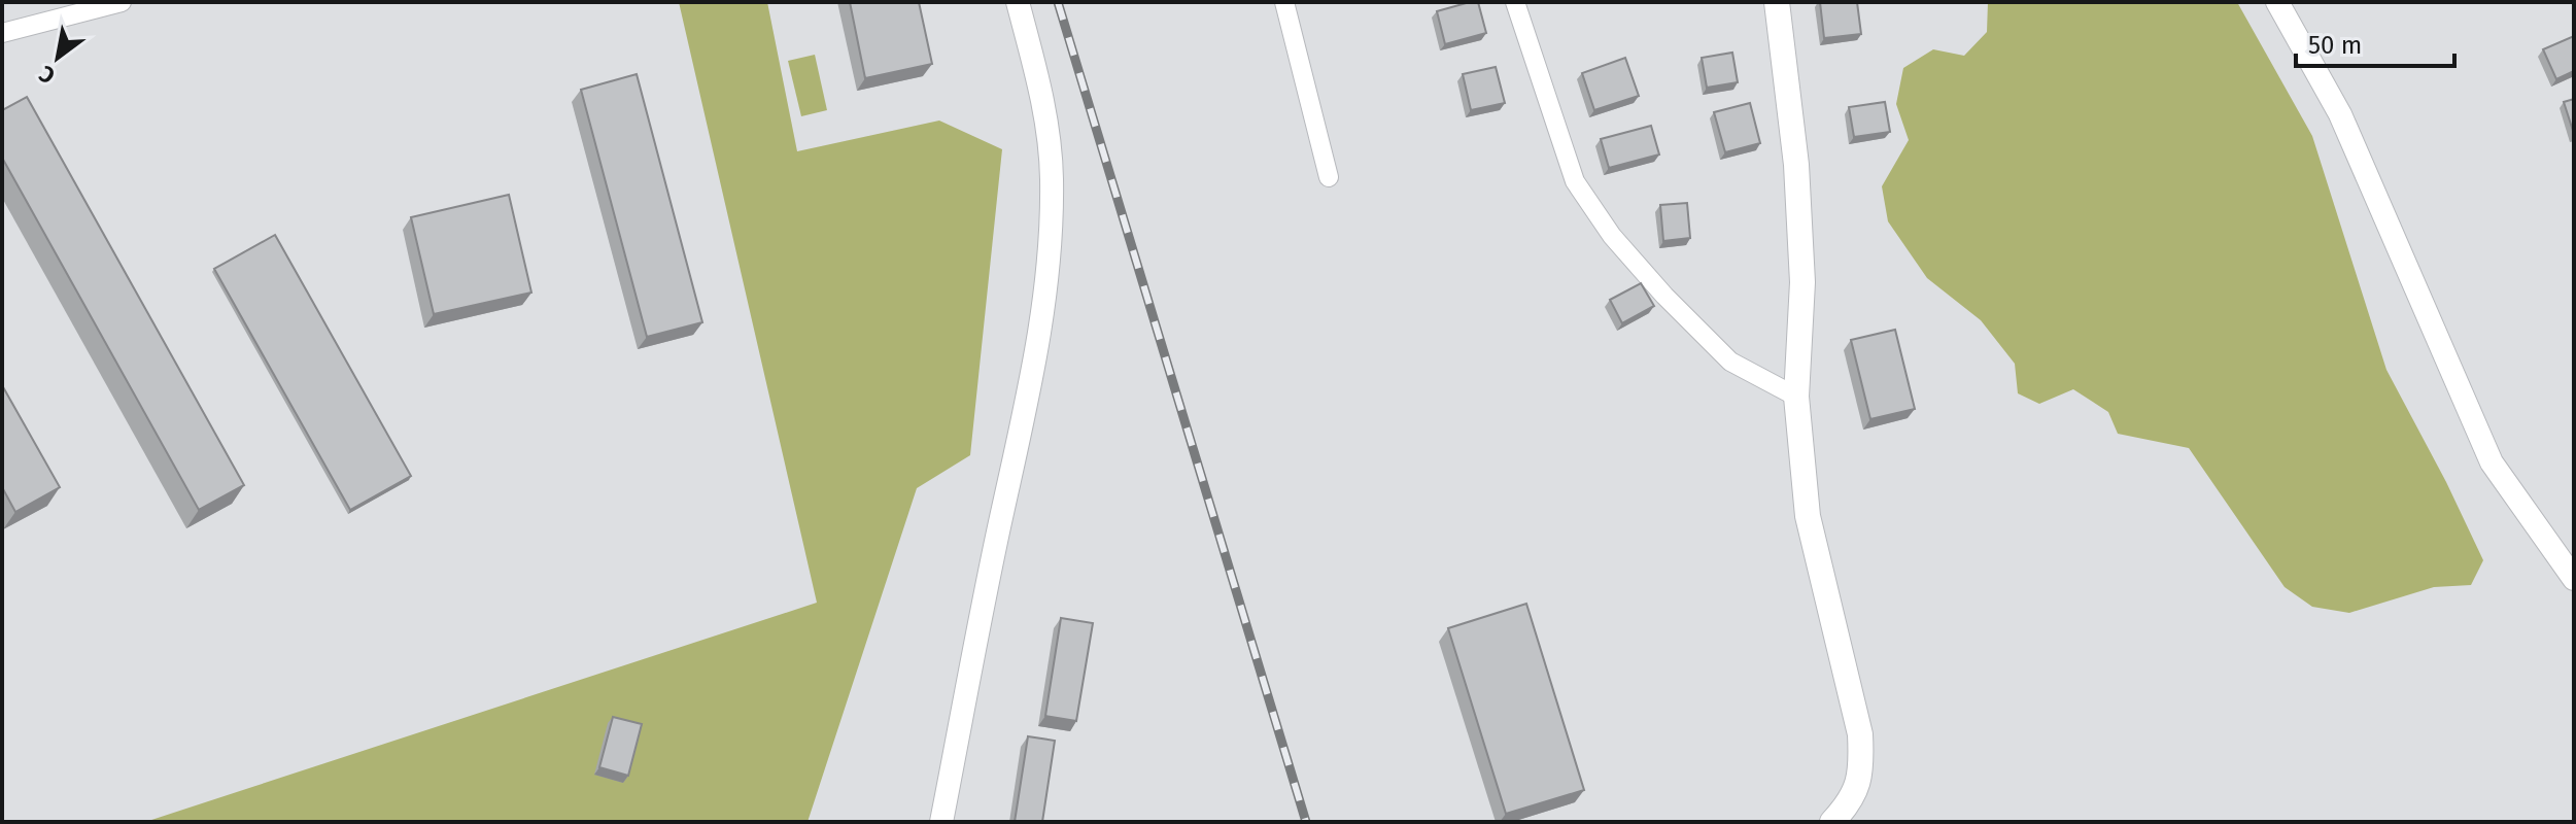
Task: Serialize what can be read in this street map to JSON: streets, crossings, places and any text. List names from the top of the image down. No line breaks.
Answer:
{"scale_bar":"50 m","north":"bottom left"}
